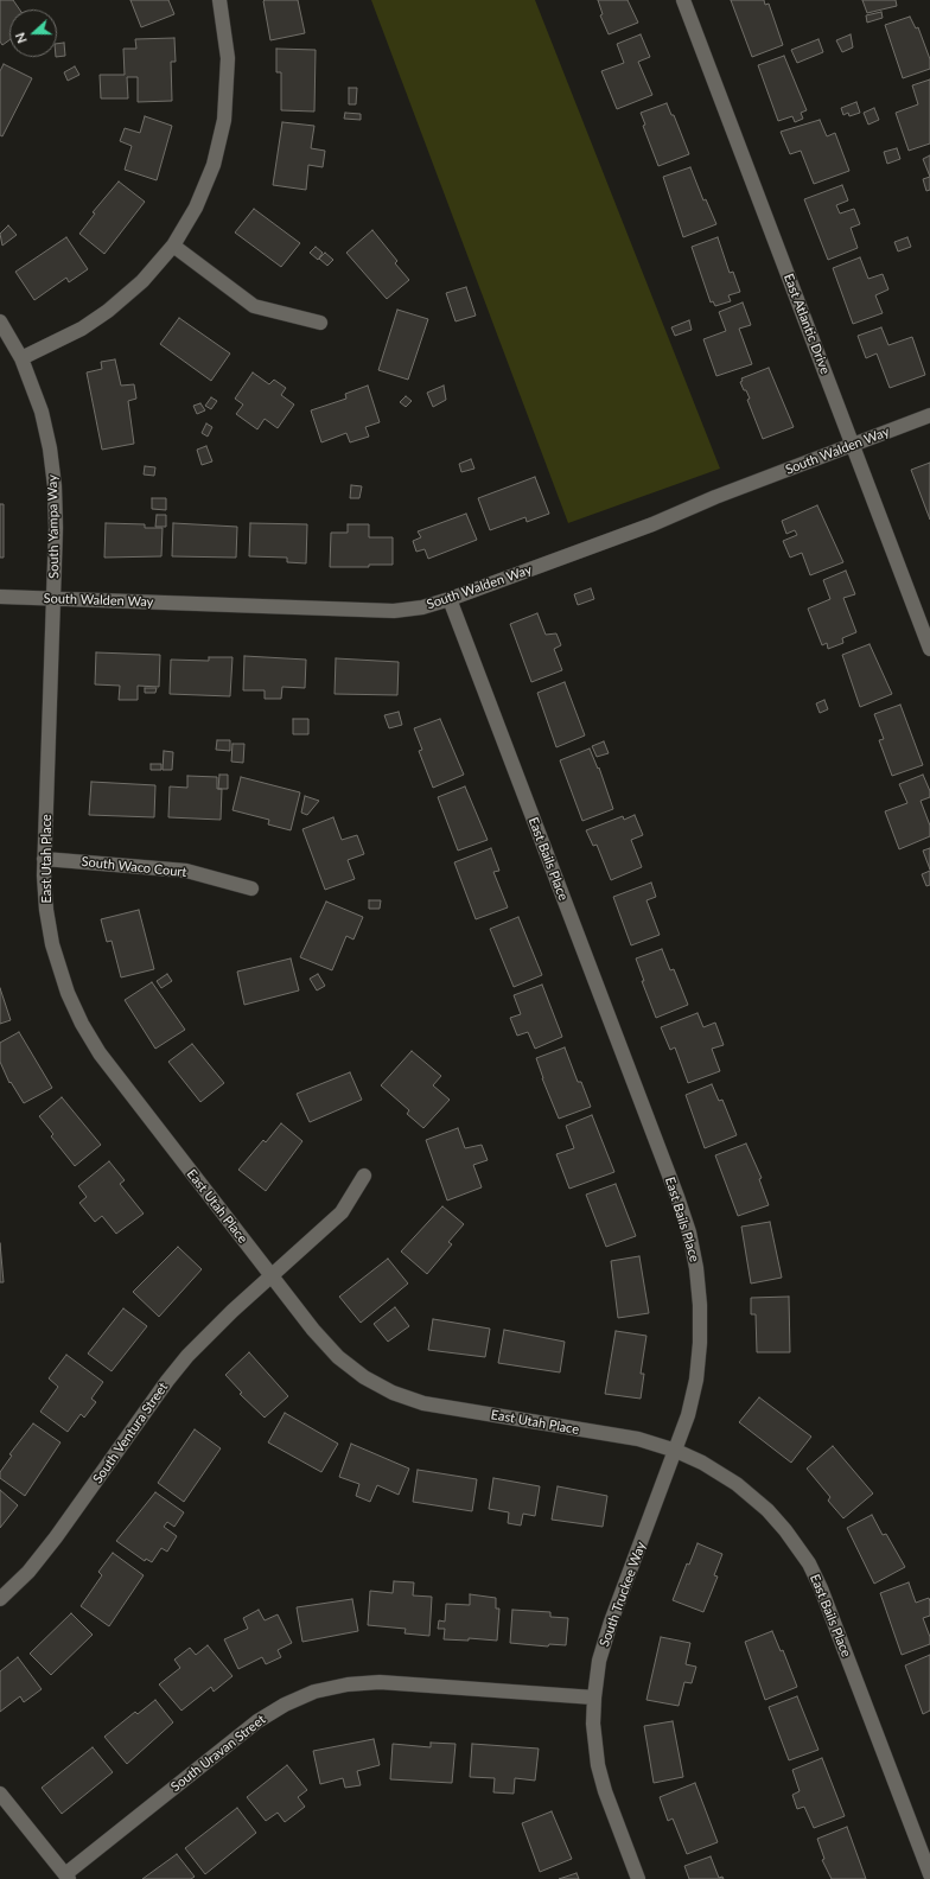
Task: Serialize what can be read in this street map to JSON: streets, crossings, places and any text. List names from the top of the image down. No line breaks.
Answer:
{"streets":{"street":["East Atlantic Drive","South Walden Way","South Yampa Way","East Utah Place","East Bails Place","South Waco Court","South Ventura Street","South Truckee Way","South Uravan Street"]},"crossings":[["East Atlantic Drive","South Walden Way"],["South Walden Way","South Yampa Way"],["South Walden Way","East Utah Place"],["South Walden Way","East Bails Place"],["South Yampa Way","East Utah Place"],["East Utah Place","East Bails Place"],["East Utah Place","South Waco Court"],["East Utah Place","South Ventura Street"],["East Utah Place","South Truckee Way"],["East Bails Place","South Truckee Way"],["South Truckee Way","South Uravan Street"]],"north":"left"}
